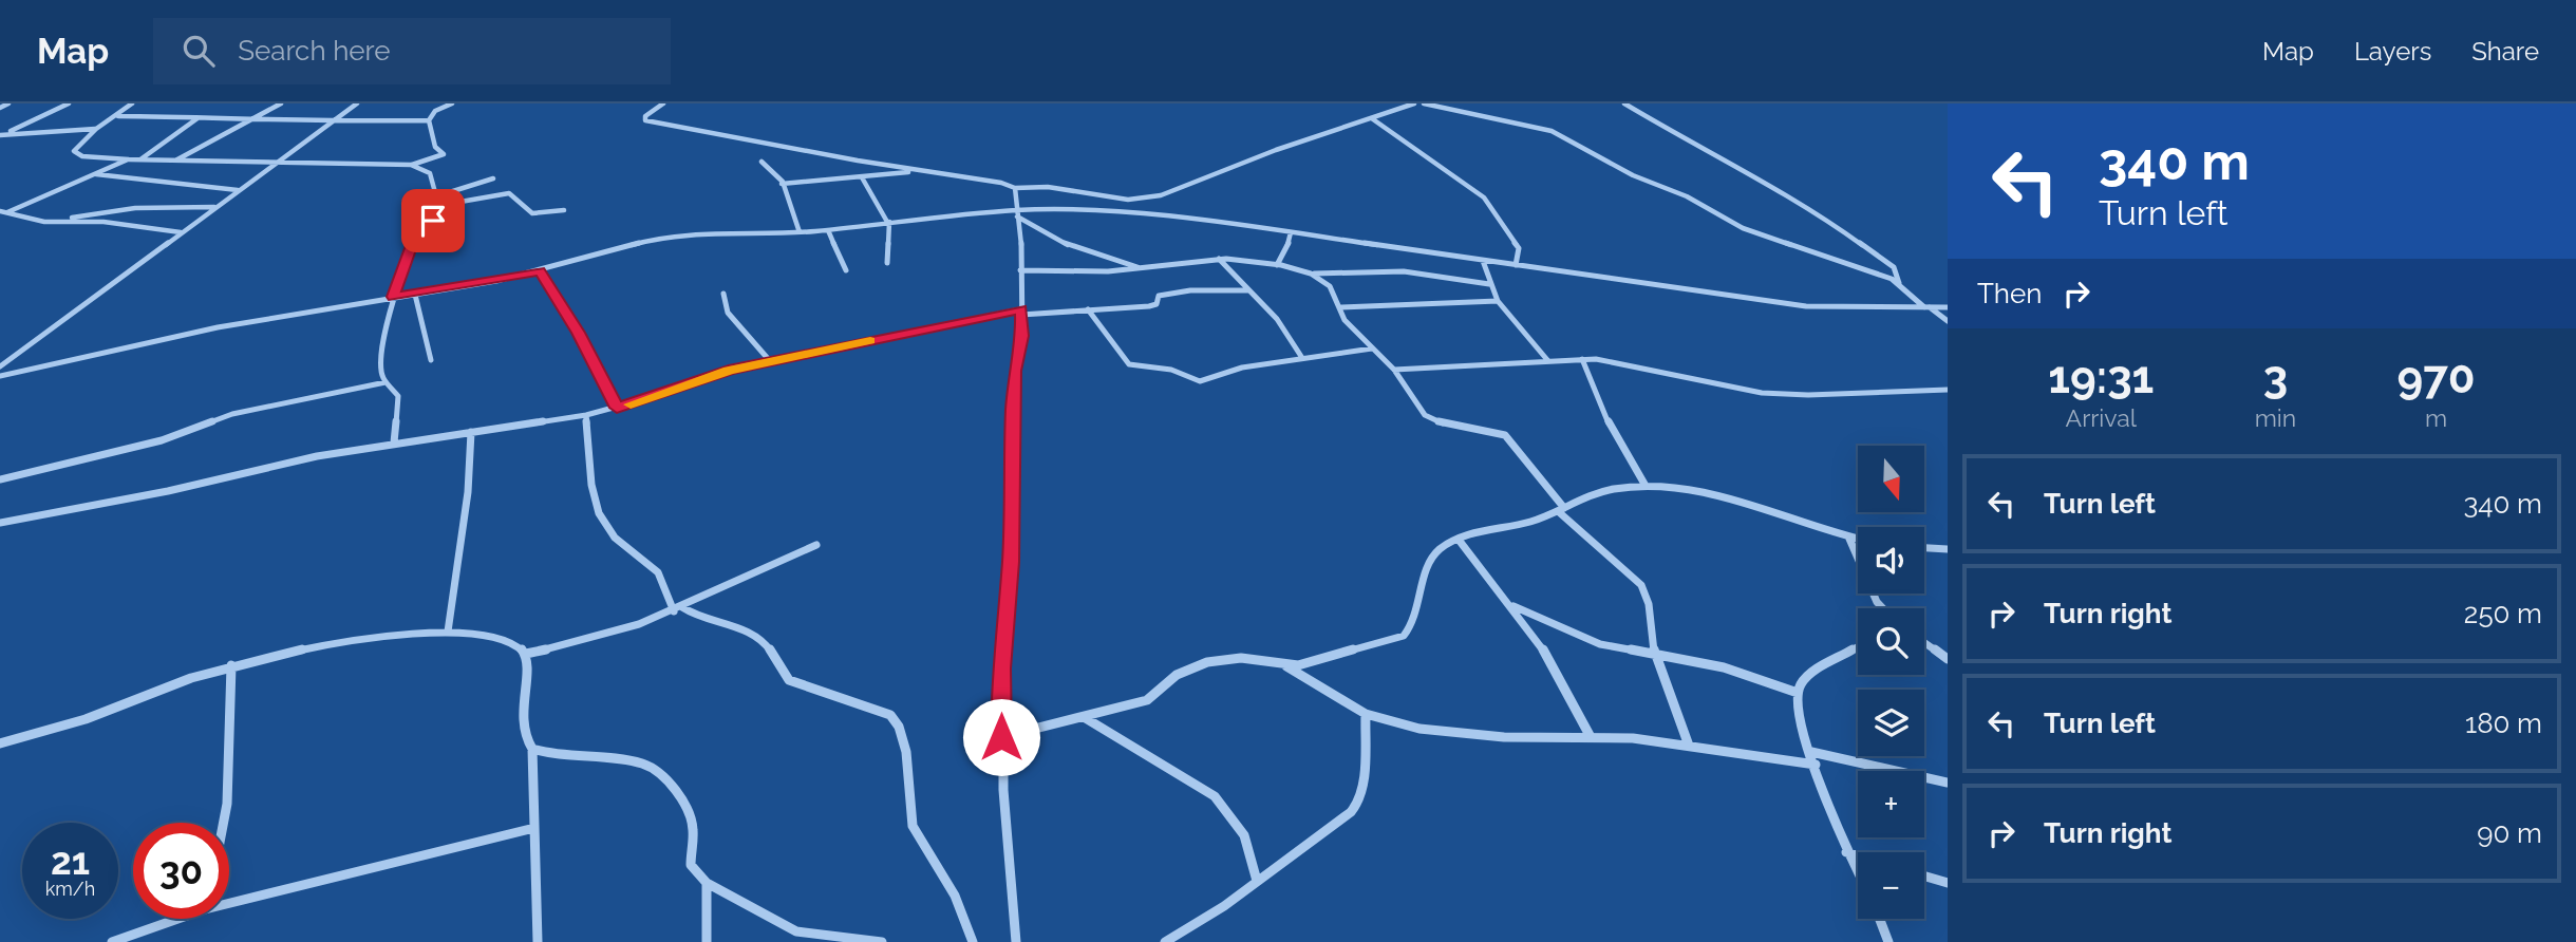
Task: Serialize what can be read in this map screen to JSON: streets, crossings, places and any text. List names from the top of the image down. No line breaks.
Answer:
{"north":"bottom","page":{"header":"Map","search":"Search here","nav":["Map","Layers","Share"],"turn":["340 m","Turn left"],"then":"Then","eta":["19:31","Arrival","3","min","970","m"],"map_buttons":["+","−"],"list":[{"name":"Turn left","value":"340 m"},{"name":"Turn right","value":"250 m"},{"name":"Turn left","value":"180 m"},{"name":"Turn right","value":"90 m"}],"speed":"21 km/h","limit":"30"}}
